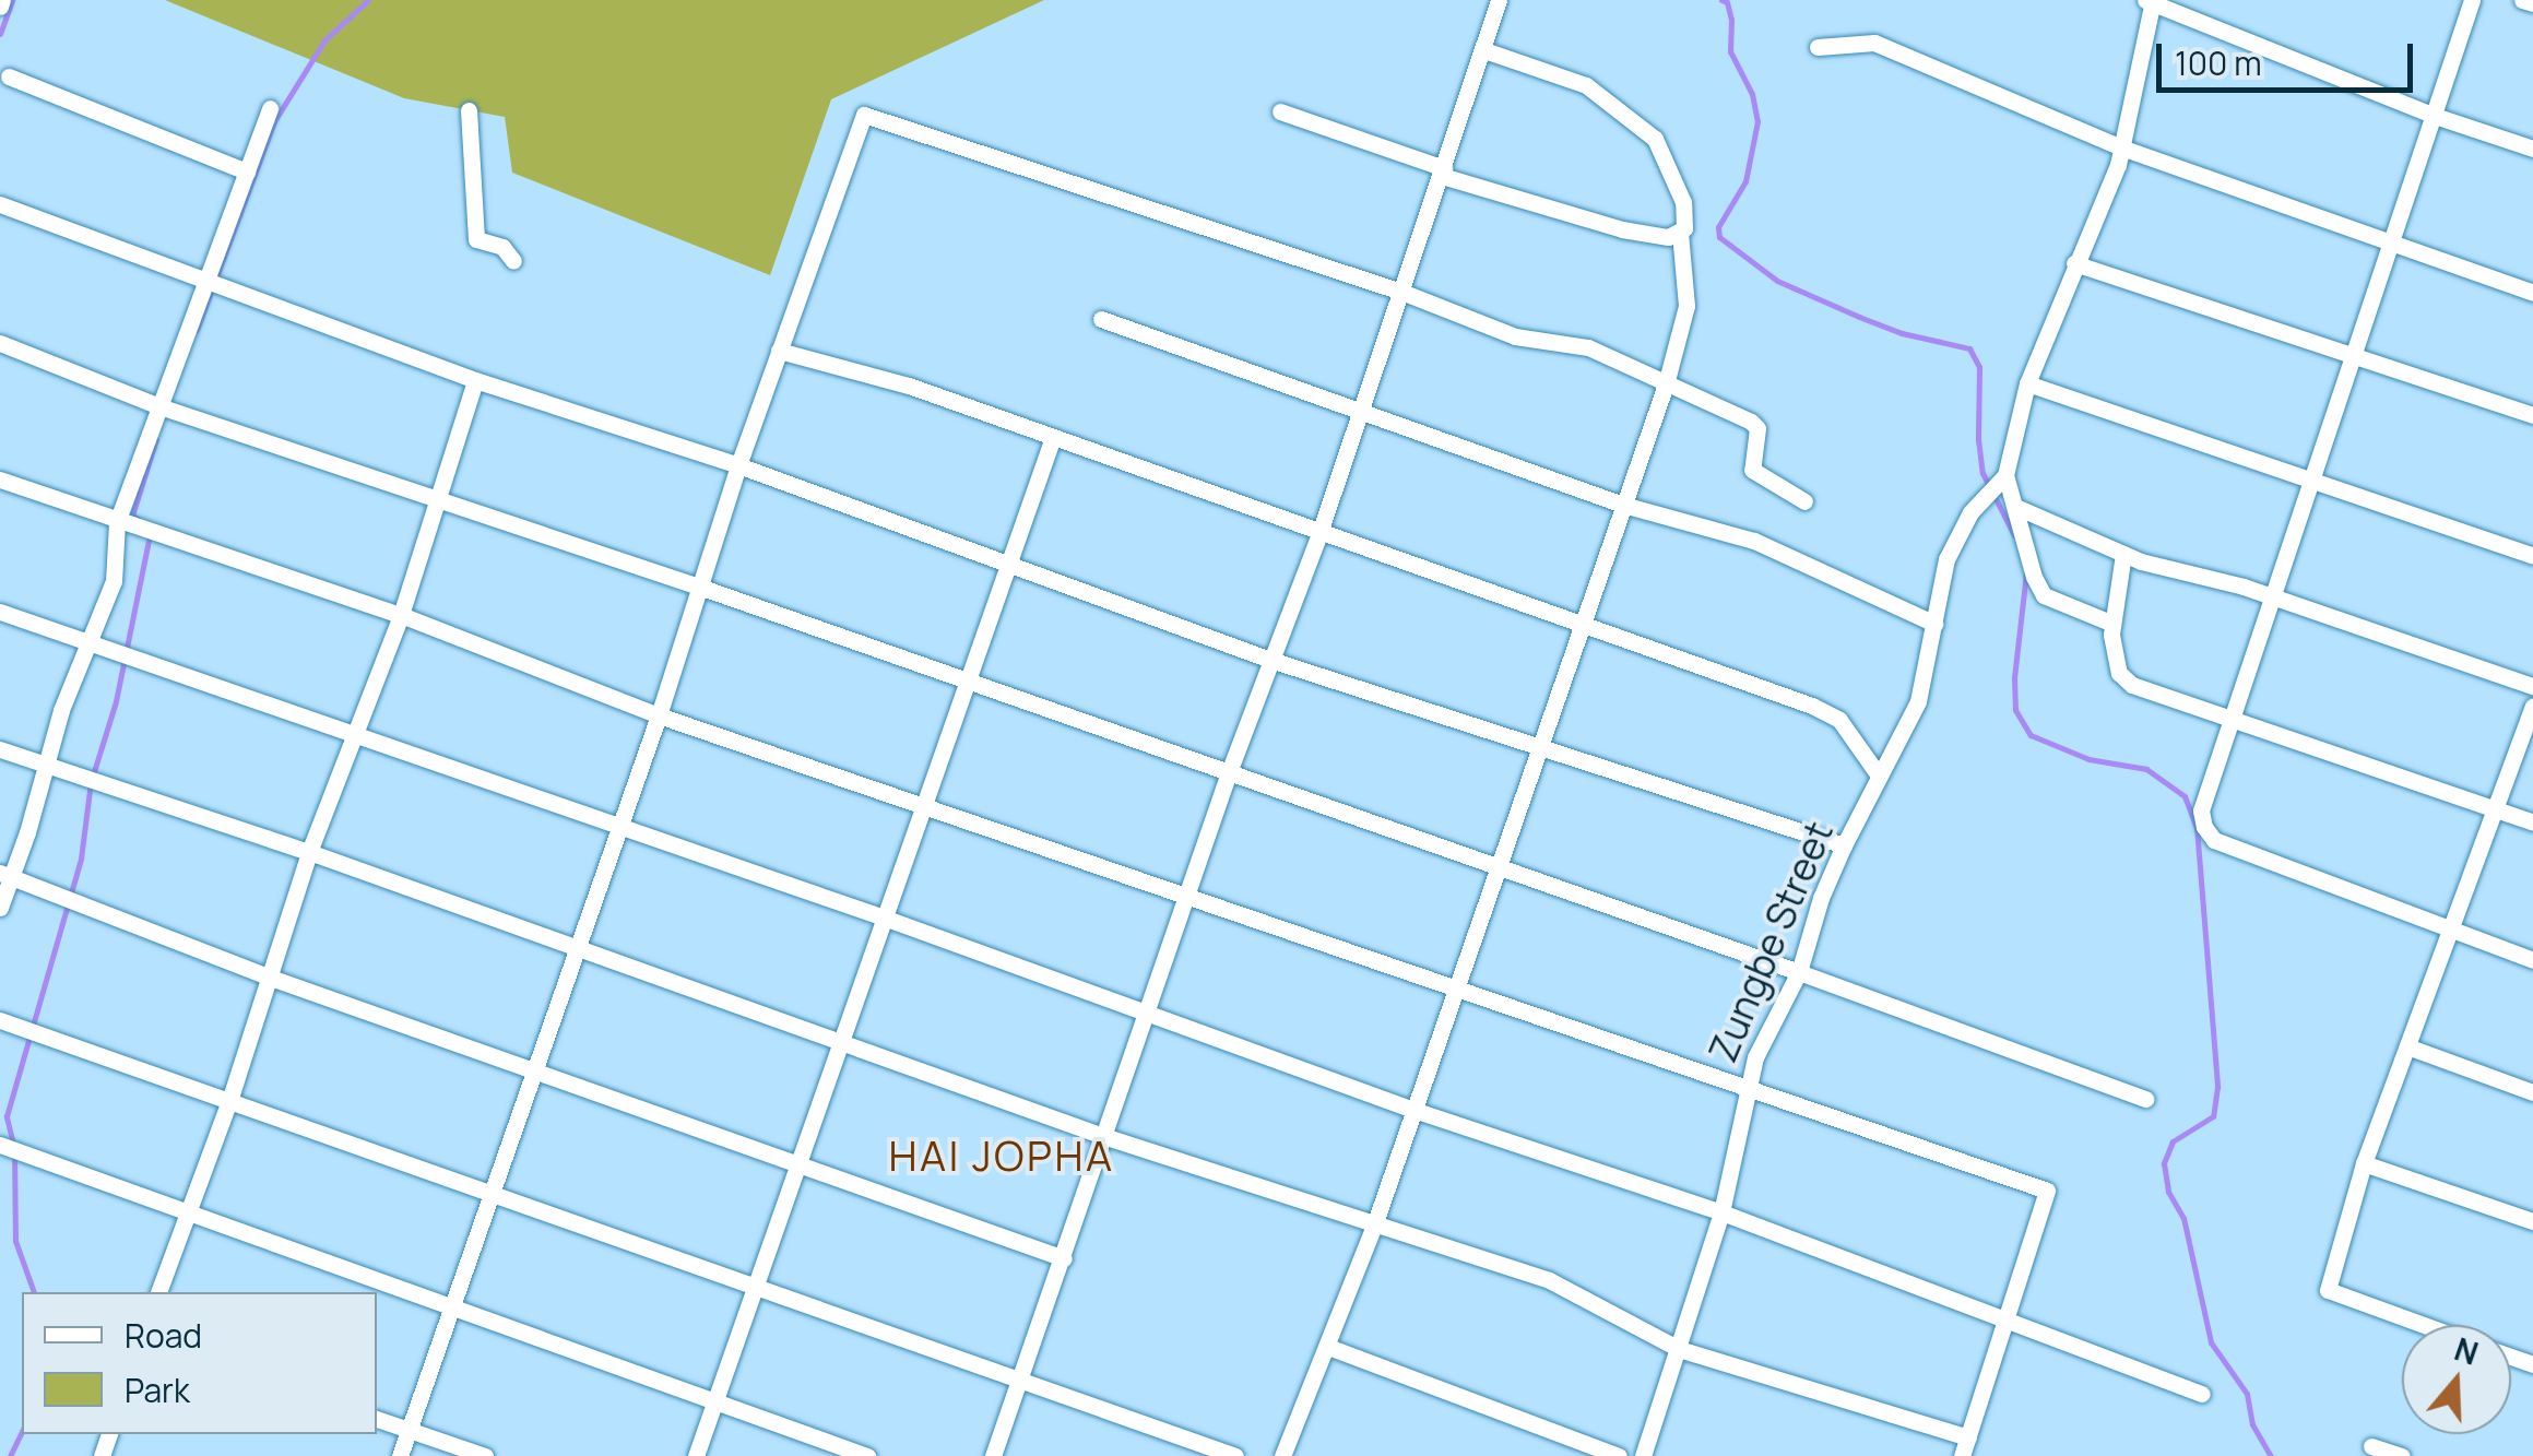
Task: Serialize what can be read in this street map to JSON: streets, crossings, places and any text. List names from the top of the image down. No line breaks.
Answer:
{"streets":{"street":["Zungbe Street"]},"districts":["HAI JOPHA"],"legend":["Road","Park"],"scale_bar":"100 m","north":"top"}
